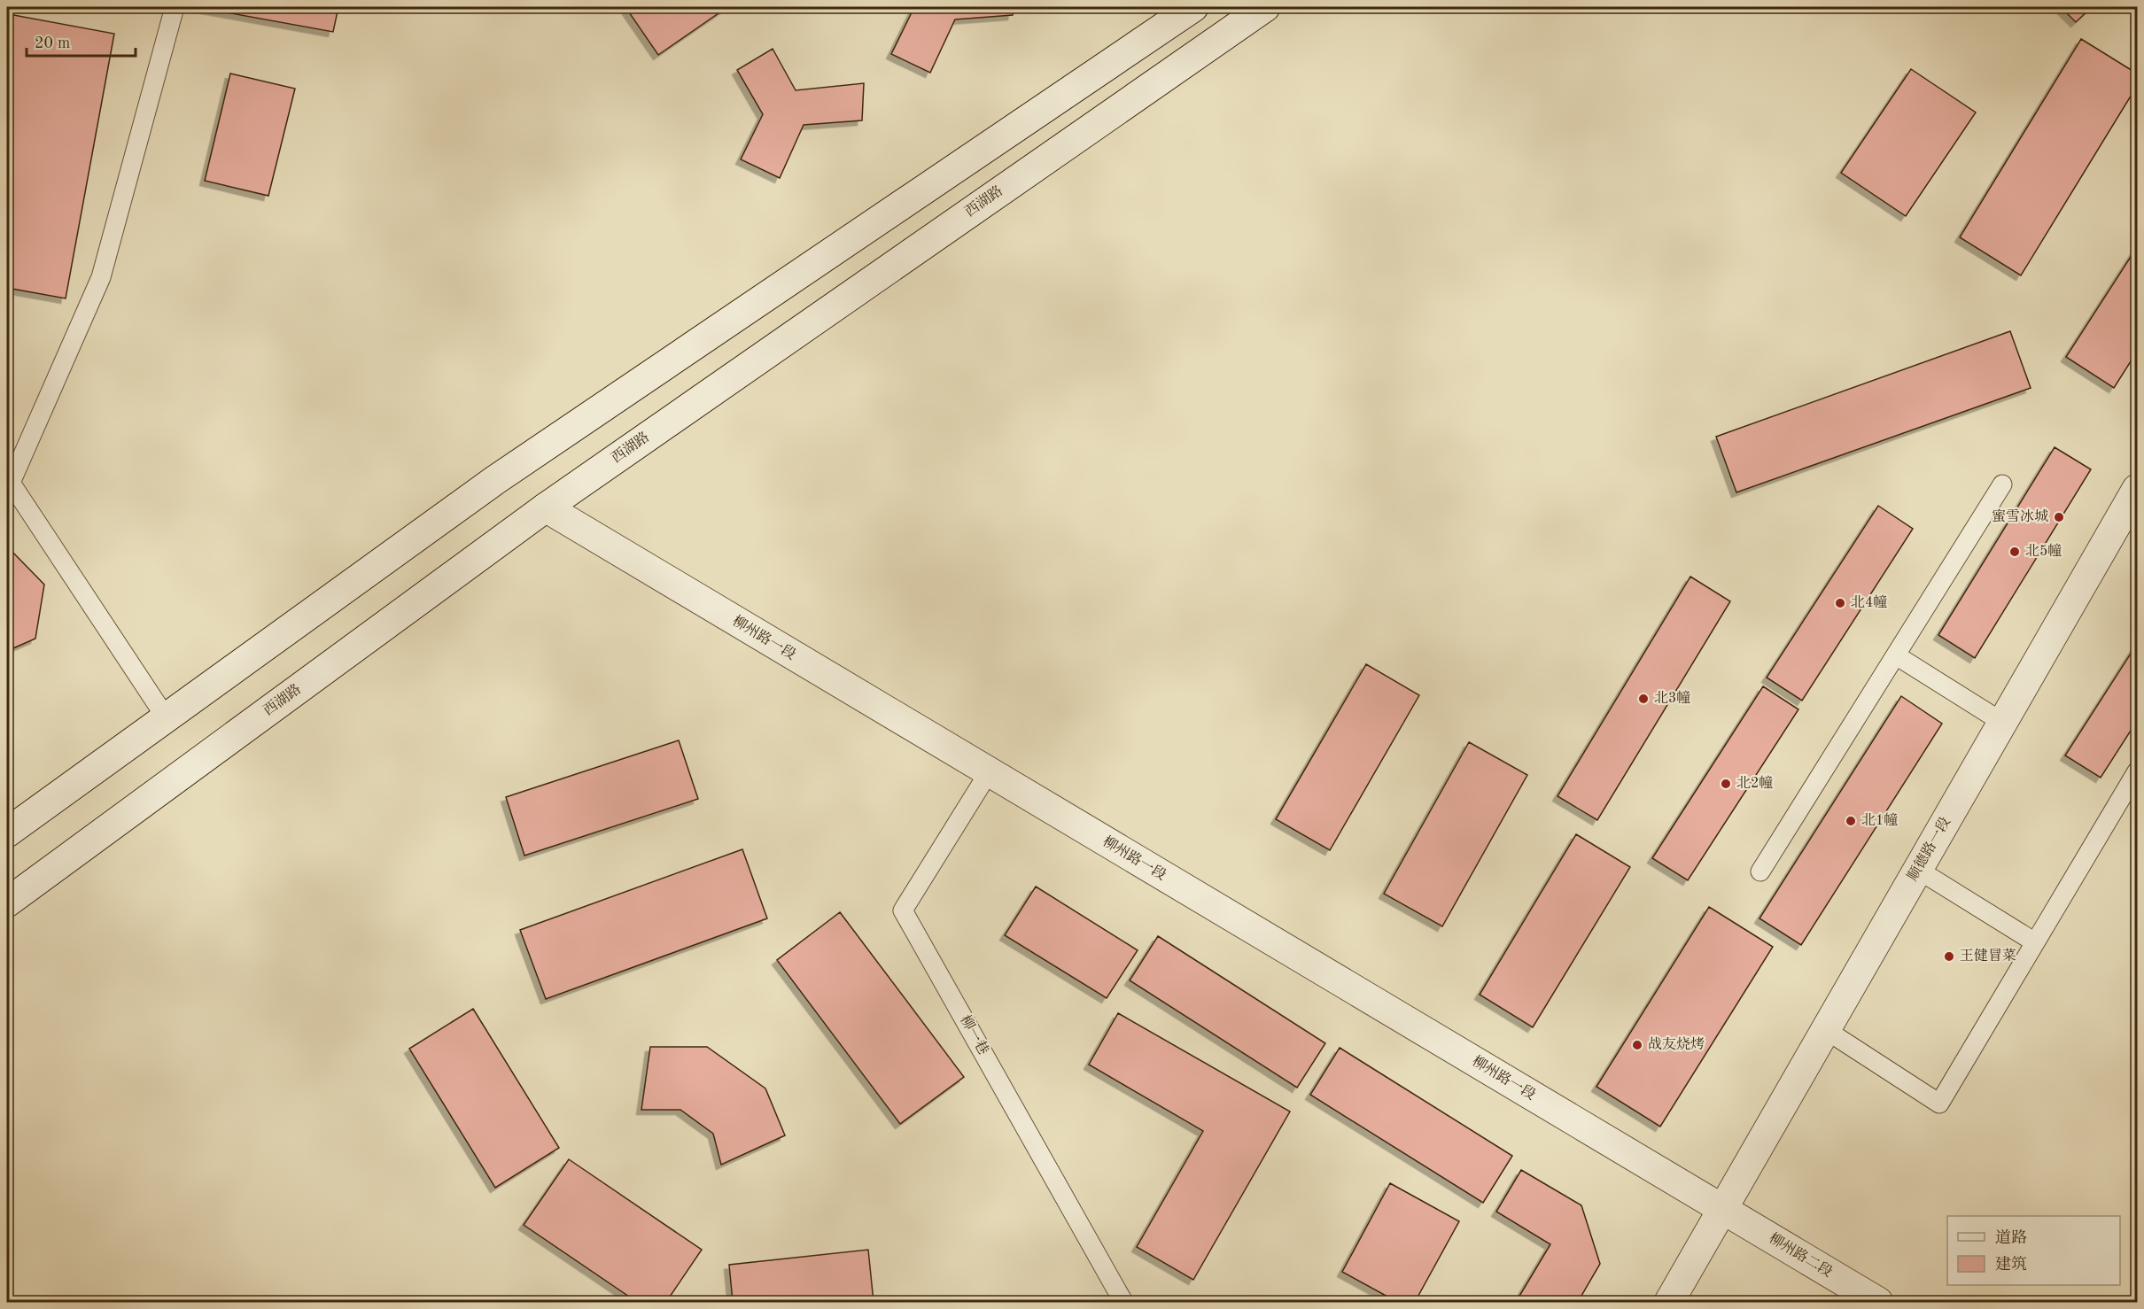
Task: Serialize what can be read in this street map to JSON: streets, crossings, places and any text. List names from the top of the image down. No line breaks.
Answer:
{"streets":{"main road":["西湖路","柳州路一段","顺德路一段","柳州路二段"],"lane":["柳一巷"]},"crossings":[["西湖路","柳州路一段"],["柳州路一段","顺德路一段"],["柳州路一段","柳一巷"],["柳州路一段","柳州路二段"],["顺德路一段","柳州路二段"]],"places":["蜜雪冰城","北5幢","北4幢","北3幢","北2幢","北1幢","王健冒菜","战友烧烤"],"legend":["道路","建筑"],"scale_bar":"20 m"}
